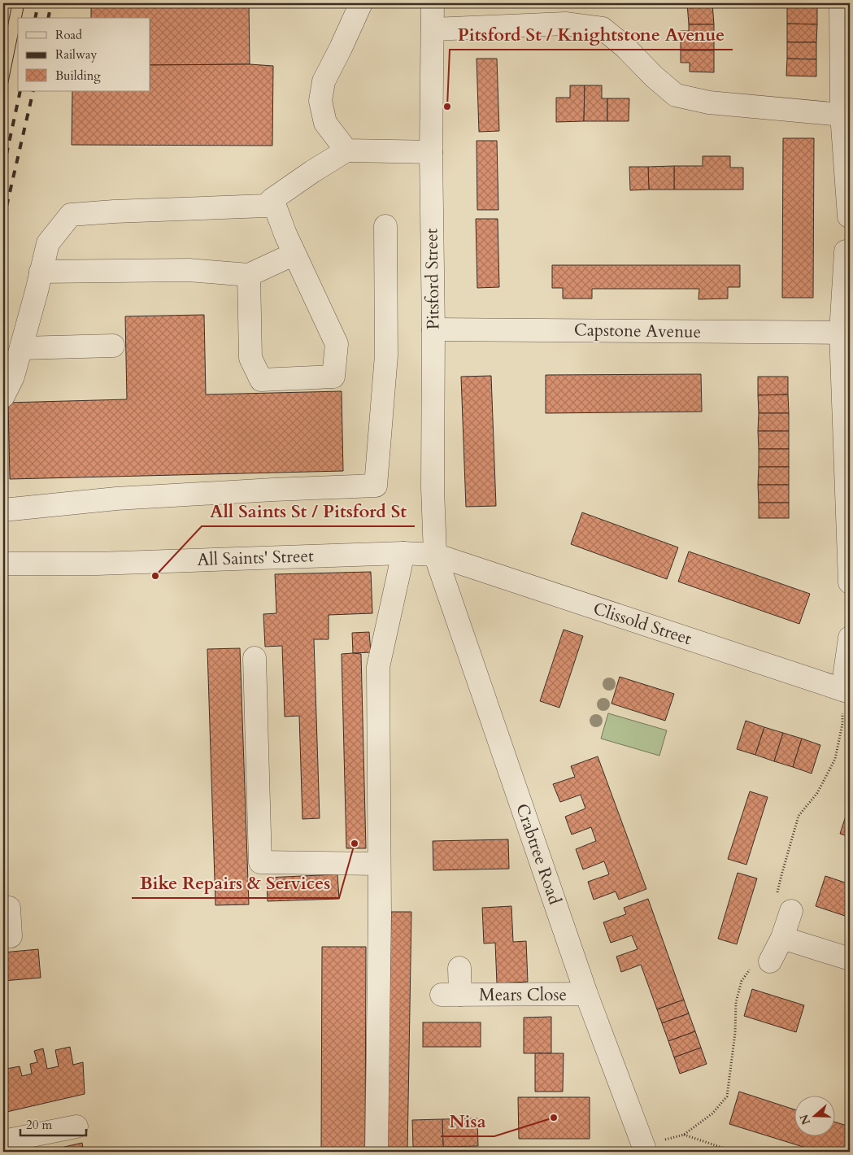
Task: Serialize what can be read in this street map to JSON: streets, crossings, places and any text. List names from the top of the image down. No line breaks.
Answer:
{"streets":{"street":["Pitsford Street","Capstone Avenue","All Saints' Street","Clissold Street","Crabtree Road","Mears Close"]},"crossings":[["Pitsford Street","Capstone Avenue"],["Pitsford Street","All Saints' Street"],["Pitsford Street","Clissold Street"],["Pitsford Street","Crabtree Road"],["All Saints' Street","Clissold Street"],["All Saints' Street","Crabtree Road"],["Clissold Street","Crabtree Road"],["Crabtree Road","Mears Close"]],"places":["Pitsford St / Knightstone Avenue","All Saints St / Pitsford St","Bike Repairs & Services","Nisa"],"legend":["Road","Railway","Building"],"scale_bar":"20 m","north":"left"}
